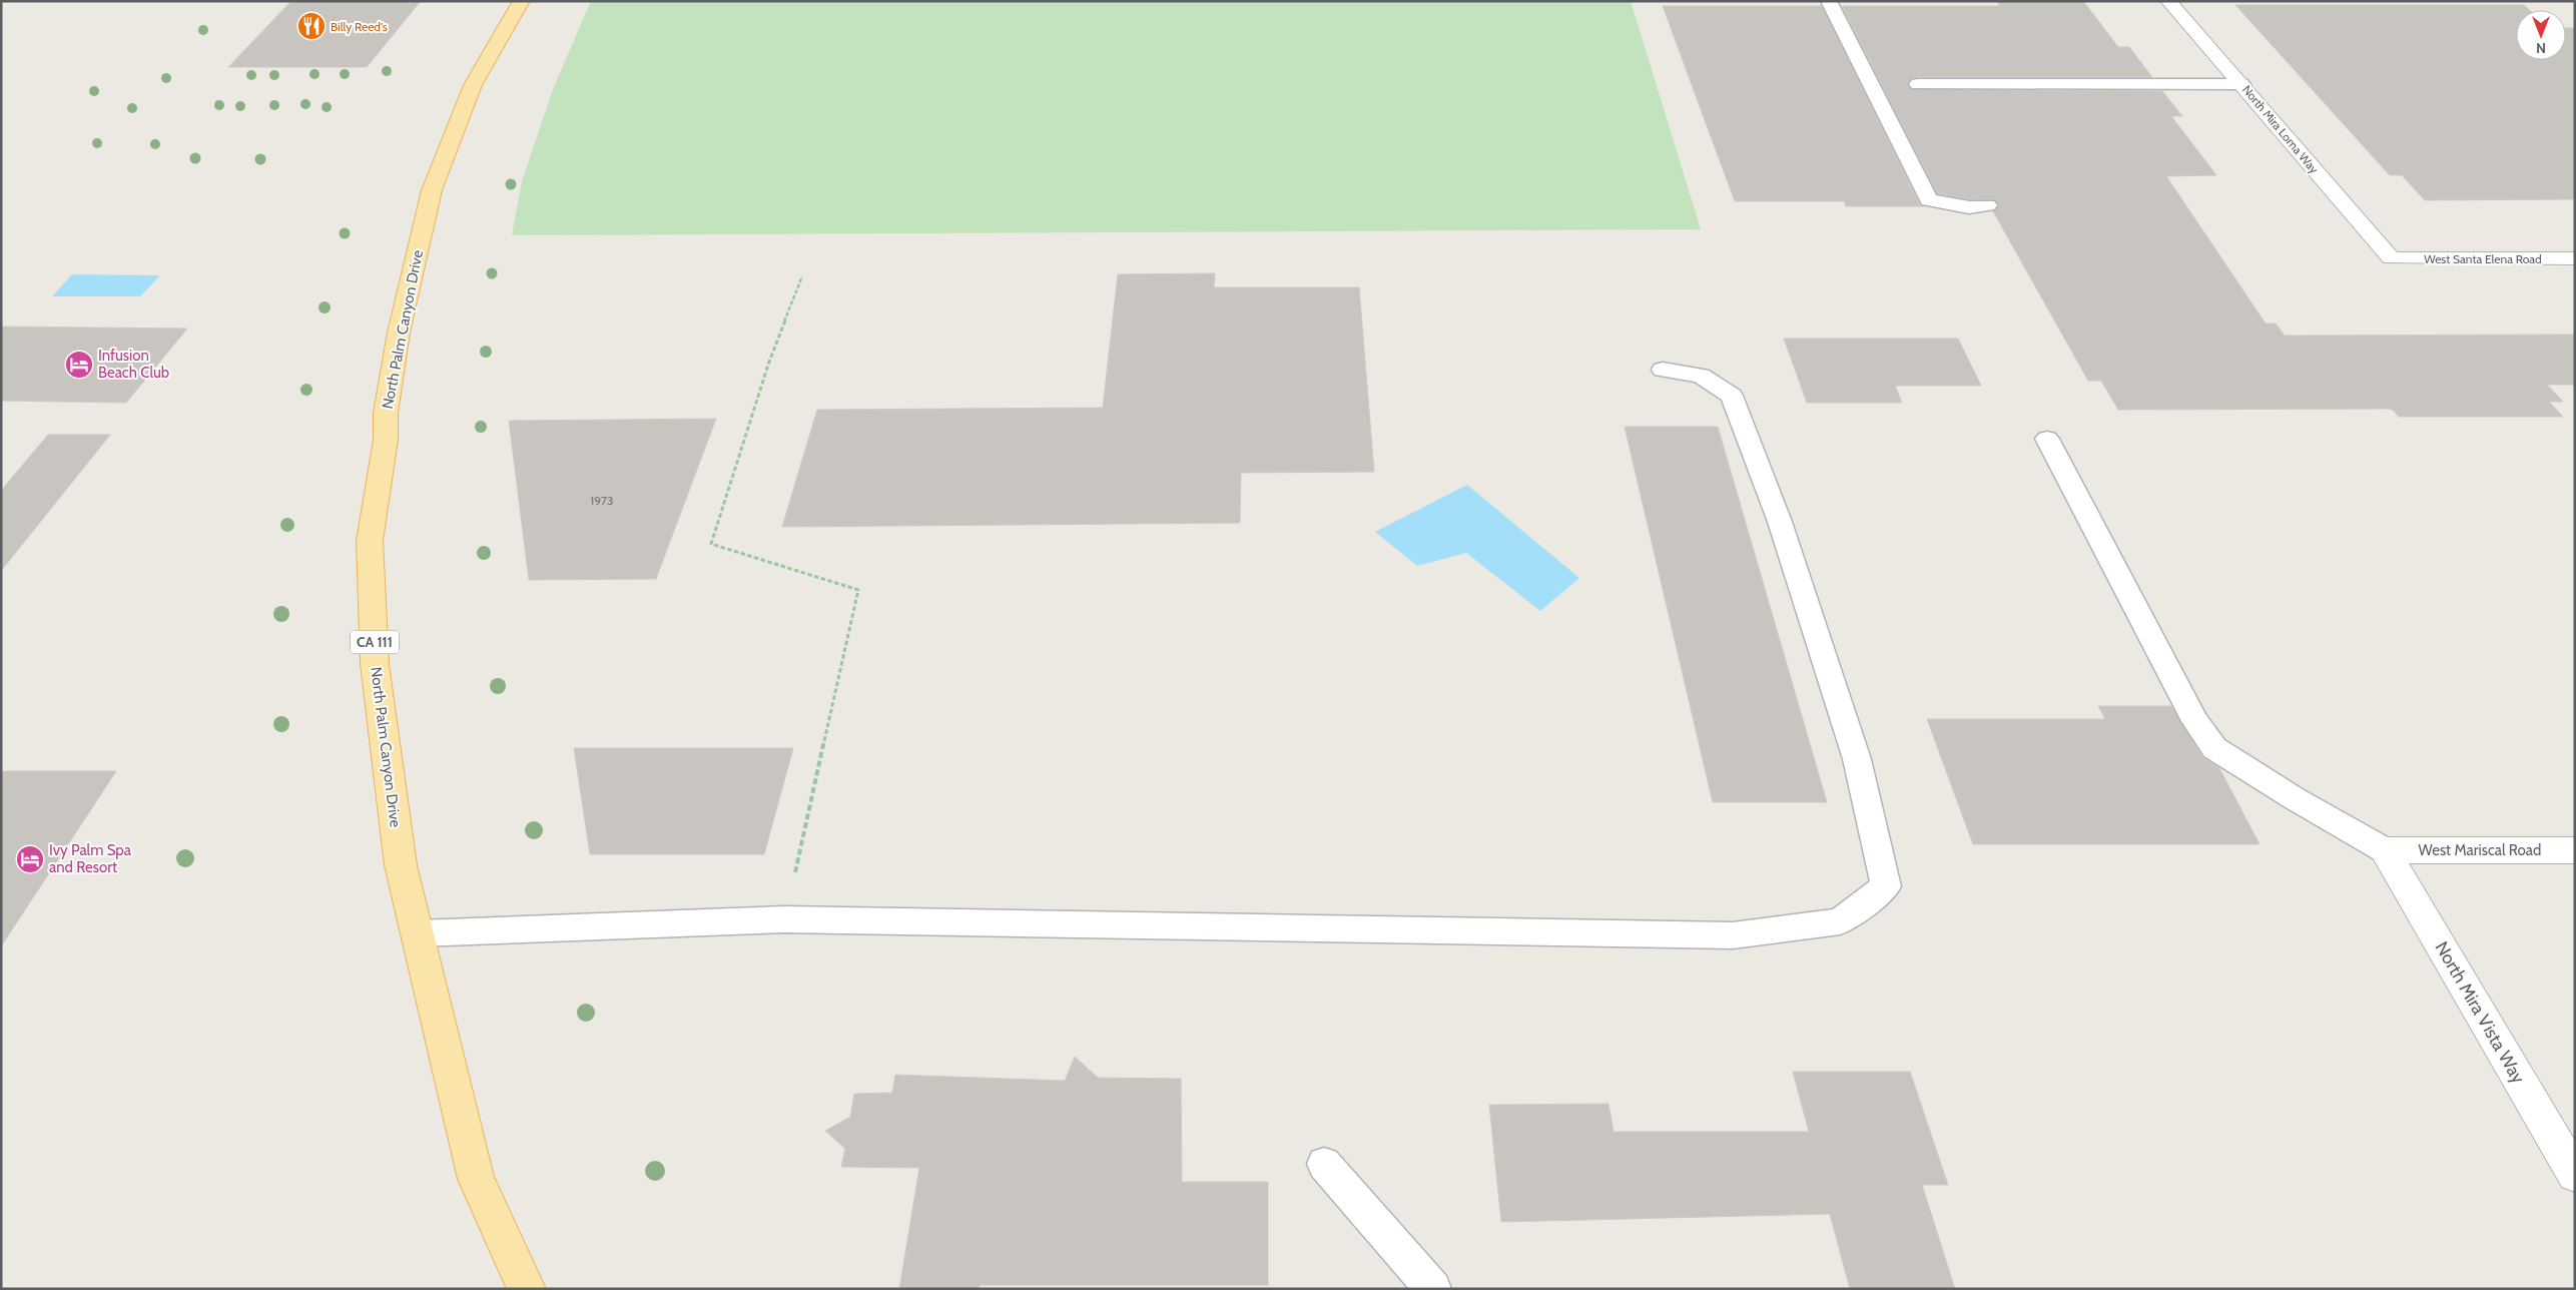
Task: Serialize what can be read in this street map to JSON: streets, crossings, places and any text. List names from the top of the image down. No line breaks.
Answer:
{"streets":{"main road":["North Palm Canyon Drive","CA 111"],"street":["North Mira Loma Way","West Santa Elena Road","West Mariscal Road","North Mira Vista Way"]},"crossings":[["North Mira Loma Way","West Santa Elena Road"],["West Mariscal Road","North Mira Vista Way"]],"places":{"restaurant":["Billy Reed's"],"hotel":["Infusion Beach Club","Ivy Palm Spa and Resort"]},"house_numbers":["1973"],"north":"bottom"}
